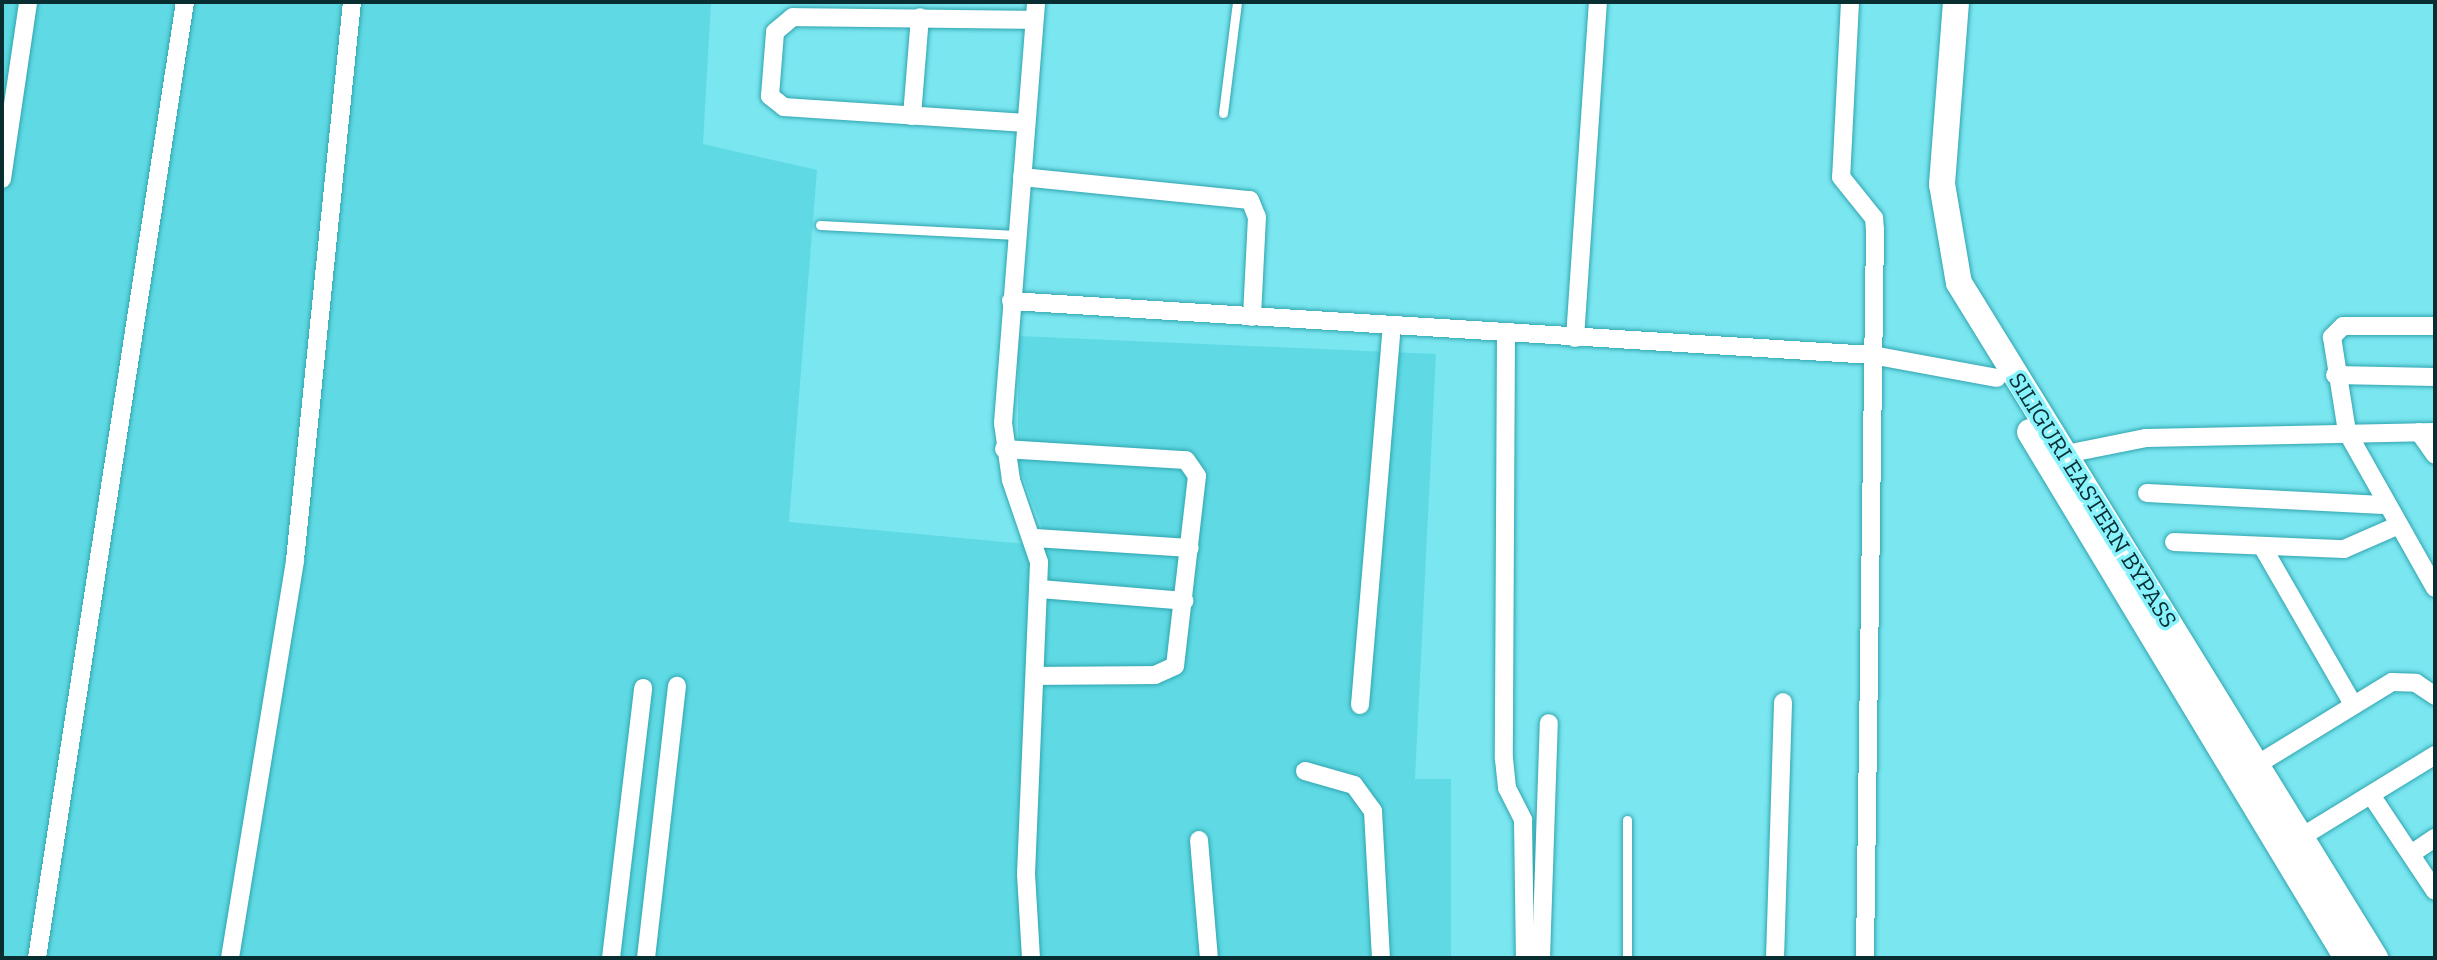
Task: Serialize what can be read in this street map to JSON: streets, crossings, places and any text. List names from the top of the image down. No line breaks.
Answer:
{"streets":{"main road":["SILIGURI EASTERN BYPASS"]}}
